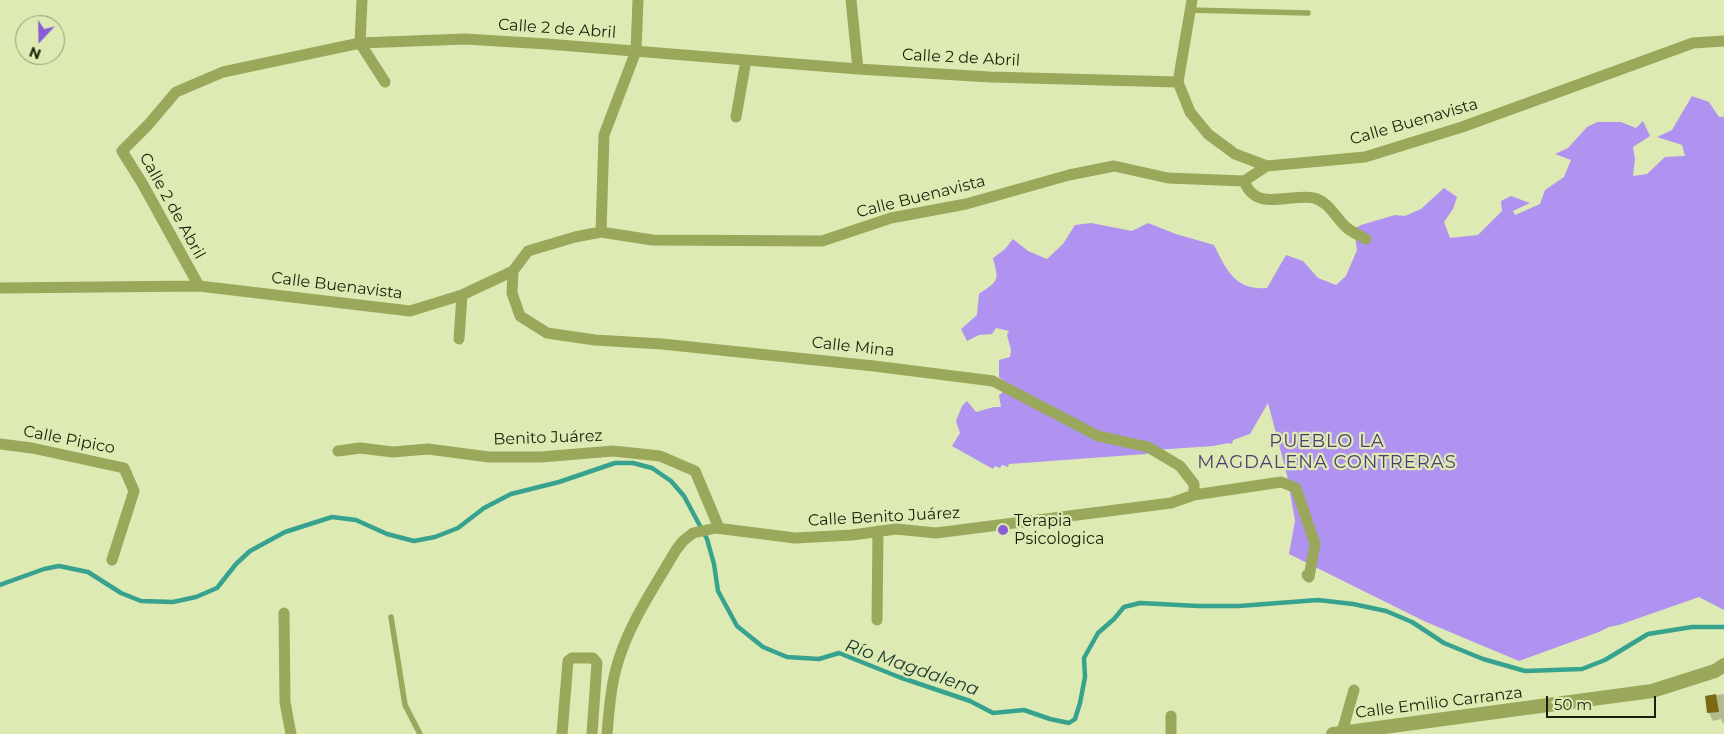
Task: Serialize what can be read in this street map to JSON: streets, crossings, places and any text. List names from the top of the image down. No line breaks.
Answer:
{"streets":{"street":["Calle 2 de Abril","Calle Buenavista","Calle Mina","Benito Juárez","Calle Pipico","Calle Benito Juárez","Calle Emilio Carranza"]},"crossings":[["Calle 2 de Abril","Calle Buenavista"],["Calle Buenavista","Calle Mina"],["Calle Mina","Calle Benito Juárez"],["Benito Juárez","Calle Benito Juárez"]],"districts":["PUEBLO LA MAGDALENA CONTRERAS"],"water":["Río Magdalena"],"places":["Terapia Psicologica"],"scale_bar":"50 m","north":"bottom"}
